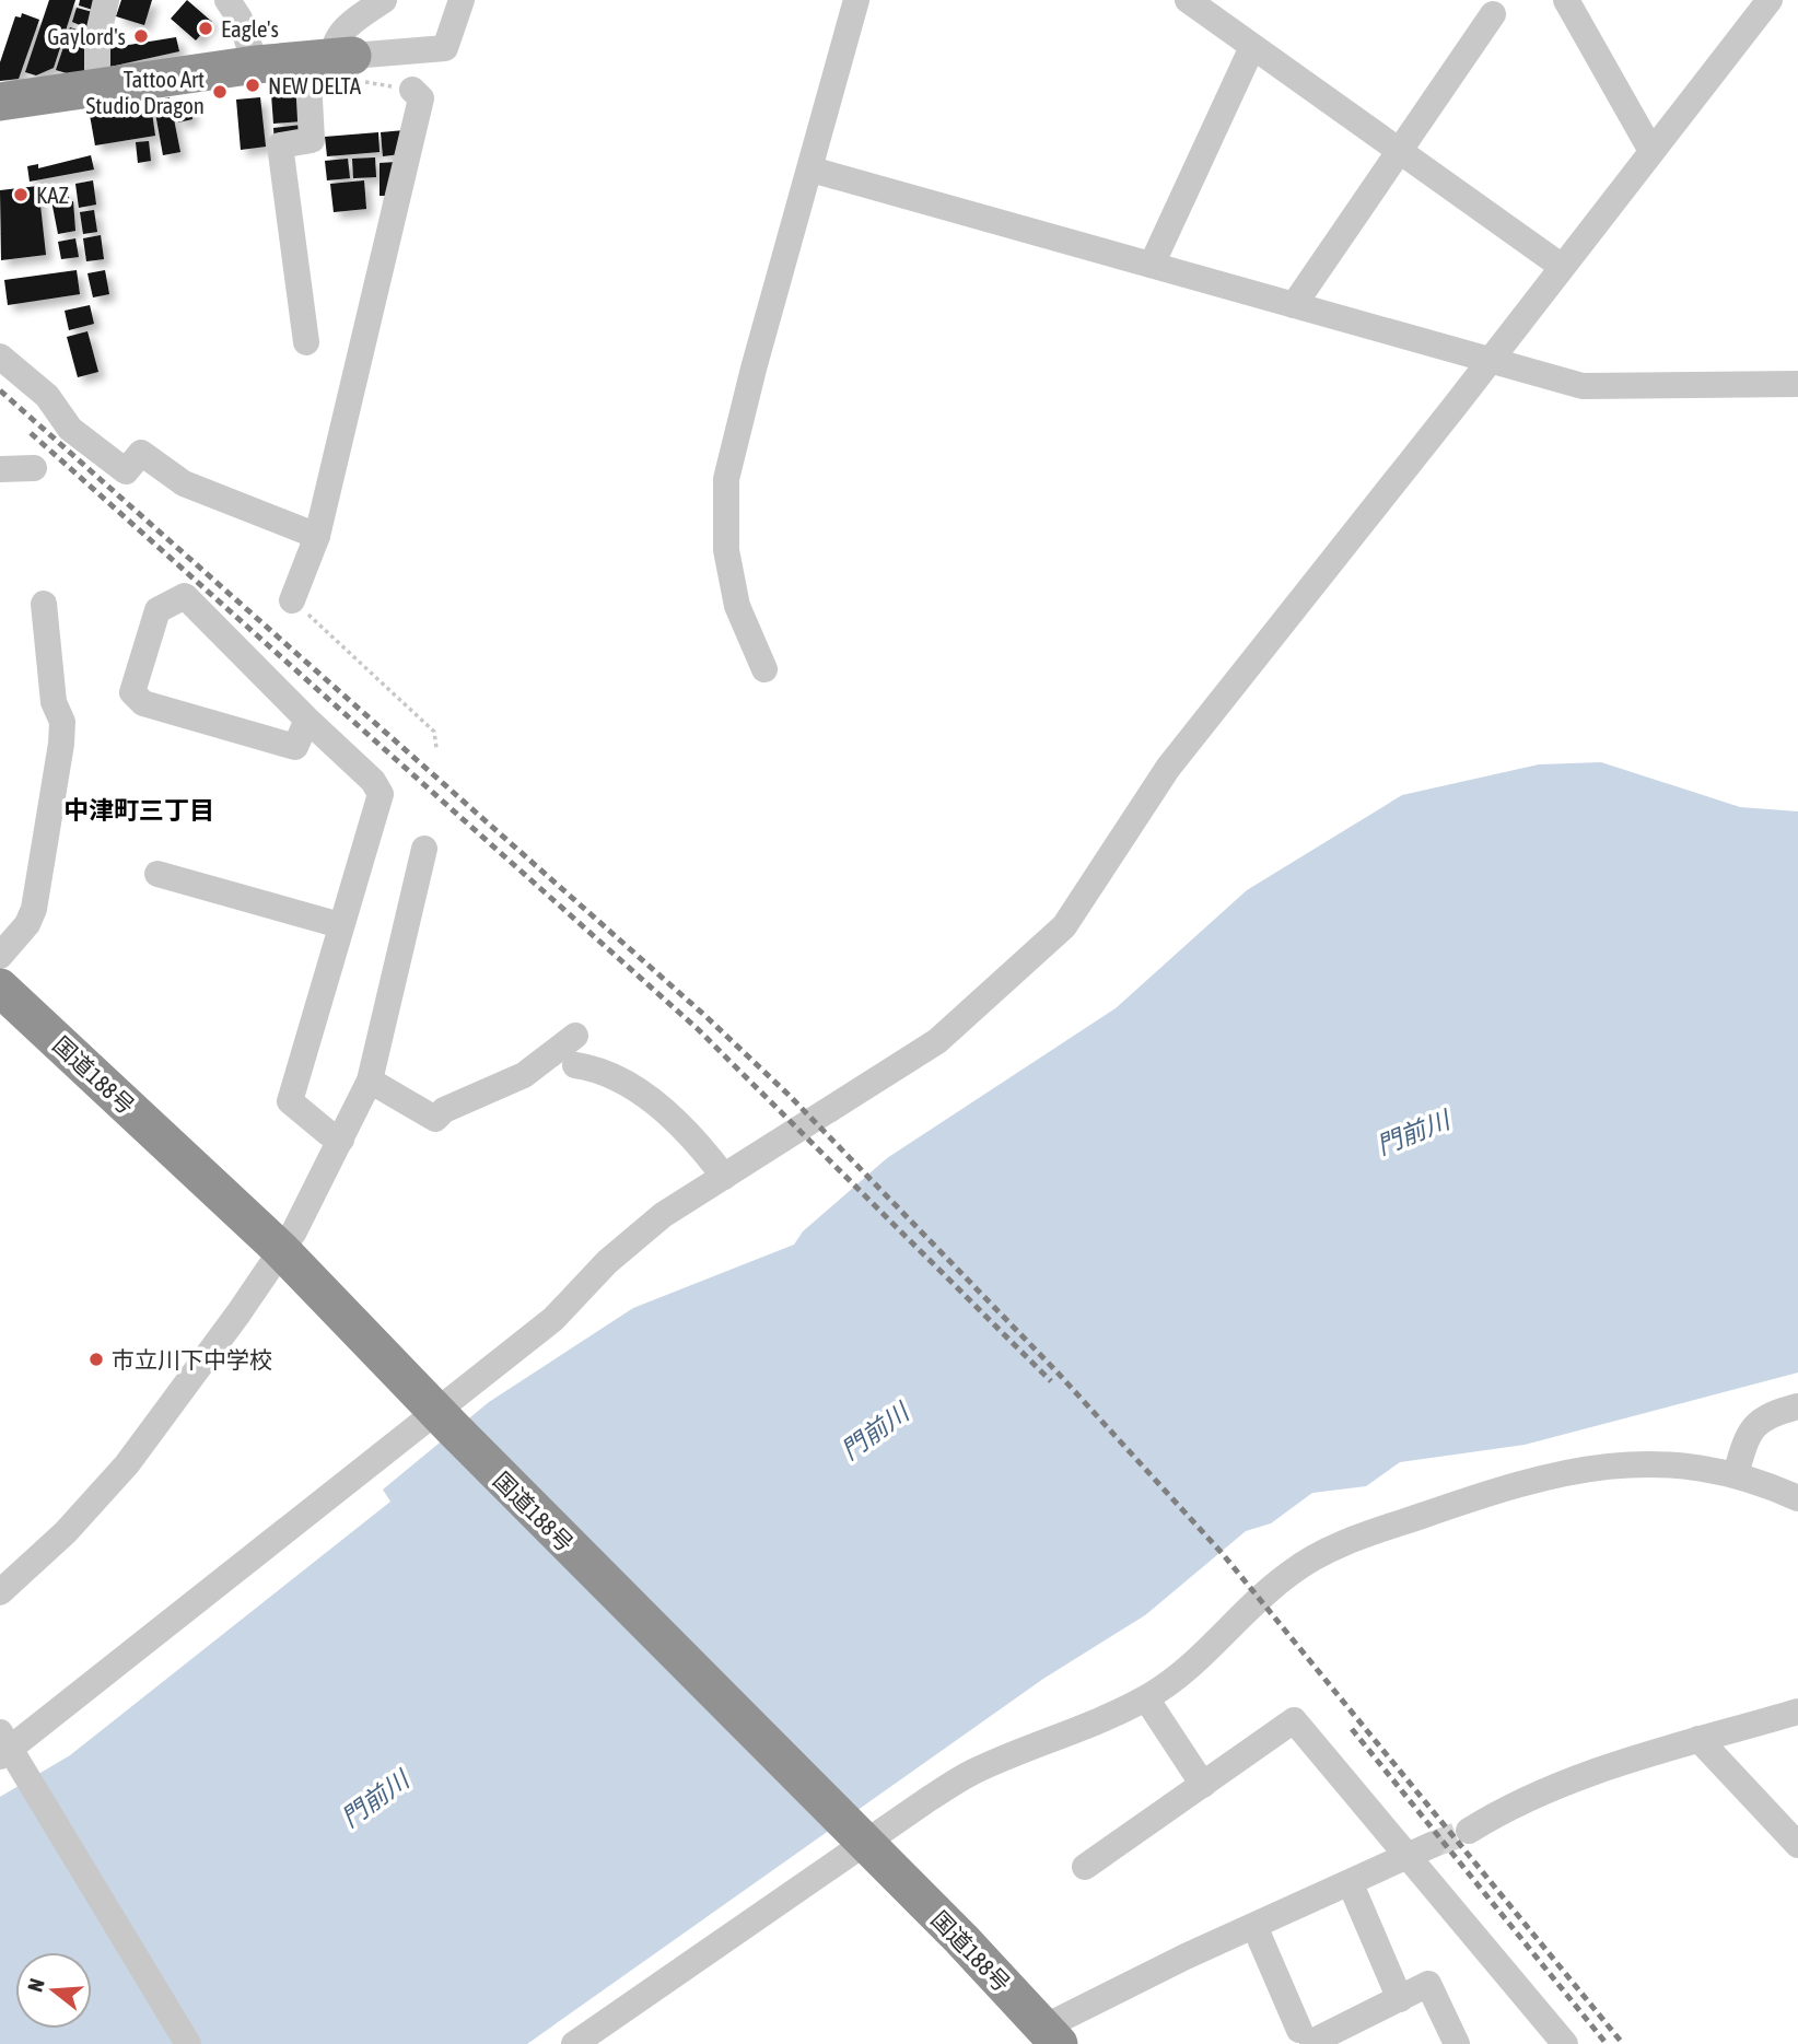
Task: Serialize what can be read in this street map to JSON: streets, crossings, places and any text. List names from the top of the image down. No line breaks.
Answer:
{"streets":{"highway":["国道188号"]},"districts":["中津町三丁目"],"water":["門前川"],"places":["Eagle's","Gaylord's","NEW DELTA","Tattoo Art Studio Dragon","KAZ","市立川下中学校"],"north":"left"}
